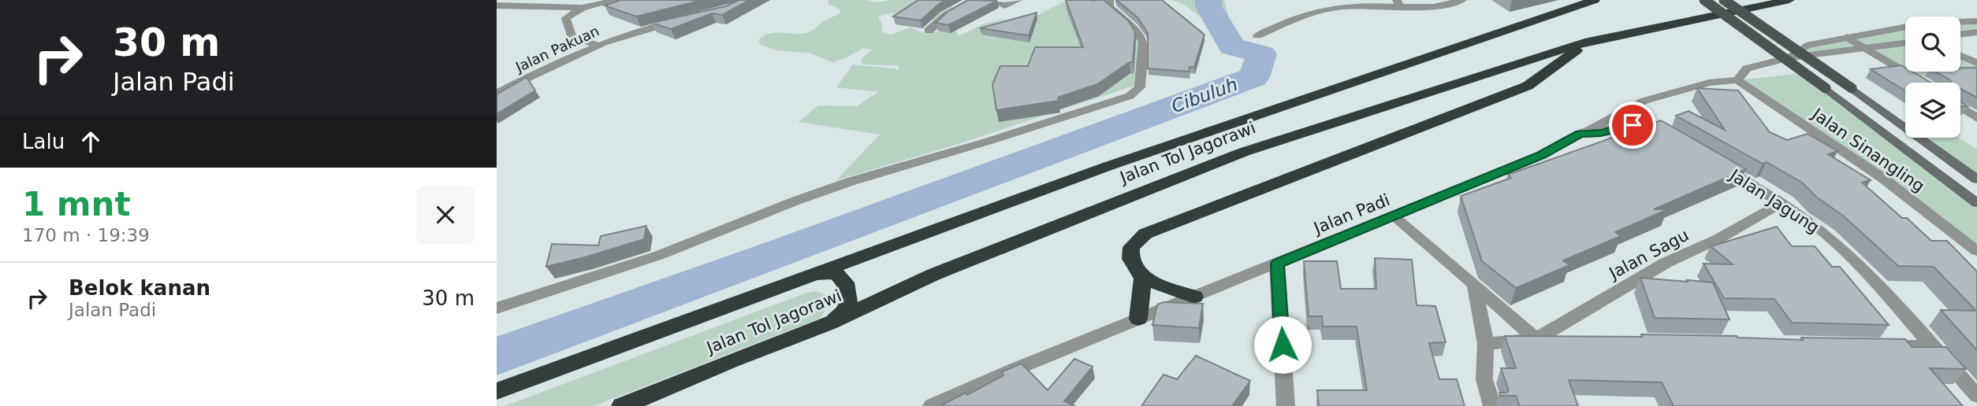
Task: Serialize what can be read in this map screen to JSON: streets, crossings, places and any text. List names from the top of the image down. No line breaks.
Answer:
{"streets":{"highway":["Jalan Tol Jagorawi"],"street":["Jalan Pakuan","Jalan Sinangling","Jalan Jagung","Jalan Padi","Jalan Sagu"]},"crossings":[["Jalan Sinangling","Jalan Padi"],["Jalan Jagung","Jalan Sagu"]],"water":["Cibuluh"],"page":{"turn":["30 m","Jalan Padi"],"then":"Lalu","heading":["1 mnt","170 m · 19:39"],"list":[{"name":"Belok kanan","note":"Jalan Padi","value":"30 m"}]}}
